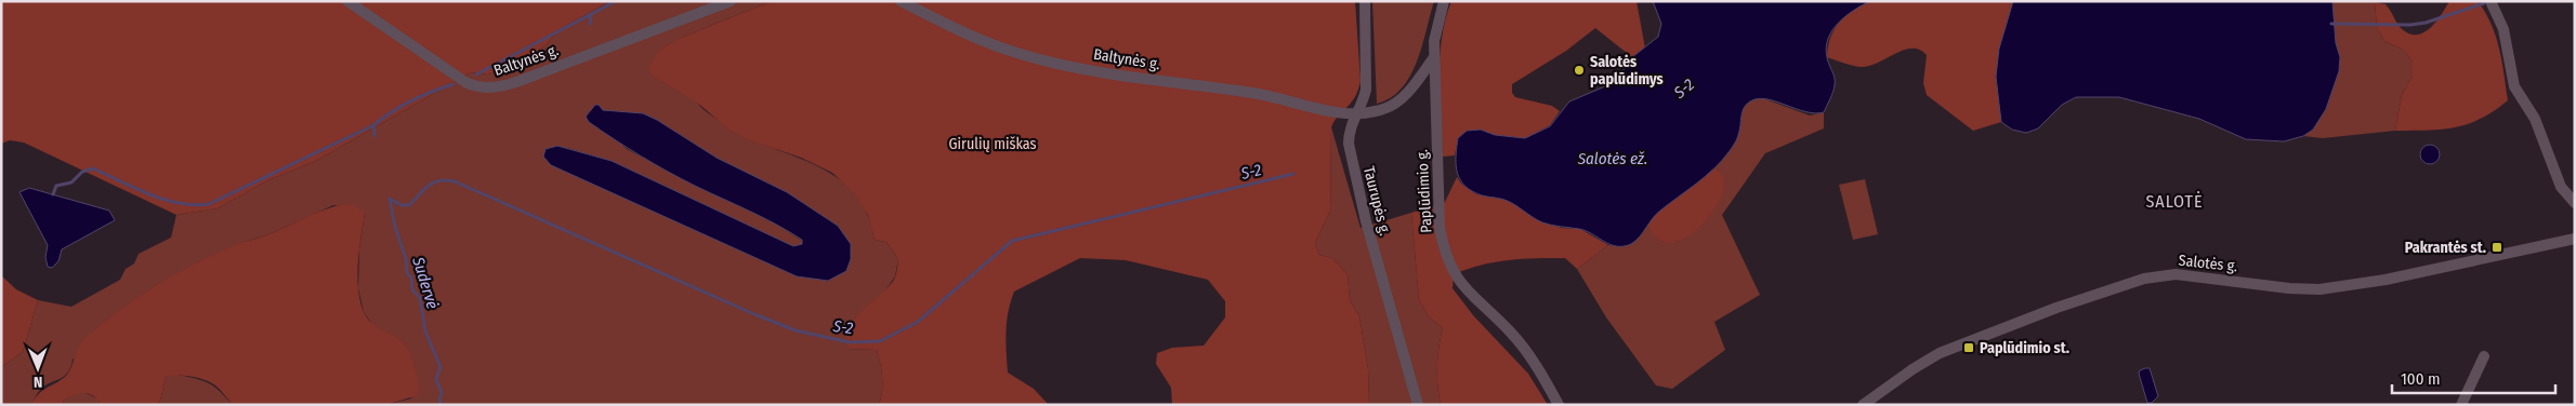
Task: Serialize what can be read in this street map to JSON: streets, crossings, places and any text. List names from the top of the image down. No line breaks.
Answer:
{"streets":{"street":["Baltynės g.","Paplūdimio g.","Taurupės g.","Salotės g."]},"crossings":[["Baltynės g.","Paplūdimio g."],["Baltynės g.","Taurupės g."]],"districts":["SALOTĖ"],"water":["S-2","Salotės ež.","Sudervė"],"parks":["Girulių miškas"],"places":{"other":["Salotės paplūdimys"],"transit":["Pakrantės st.","Paplūdimio st."]},"scale_bar":"100 m","north":"bottom"}
